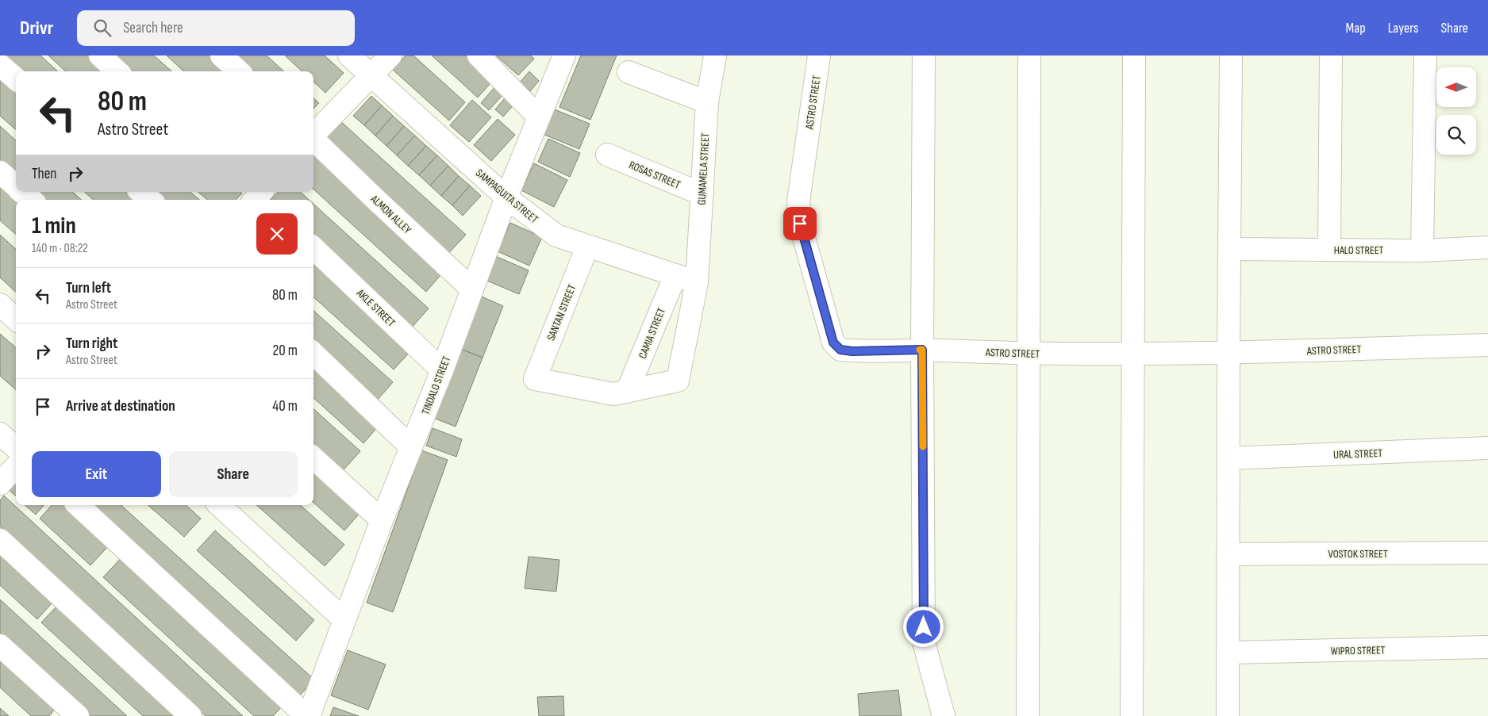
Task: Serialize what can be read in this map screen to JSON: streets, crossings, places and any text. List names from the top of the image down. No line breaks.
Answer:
{"streets":{"street":["ASTRO STREET","GUMAMELA STREET","ROSAS STREET","SAMPAGUITA STREET","ALMON ALLEY","HALO STREET","AKLE STREET","SANTAN STREET","CAMIA STREET","TINDALO STREET","URAL STREET","VOSTOK STREET","WIPRO STREET"]},"crossings":[["GUMAMELA STREET","ROSAS STREET"],["GUMAMELA STREET","SAMPAGUITA STREET"],["GUMAMELA STREET","SANTAN STREET"],["GUMAMELA STREET","CAMIA STREET"],["SAMPAGUITA STREET","SANTAN STREET"],["SAMPAGUITA STREET","CAMIA STREET"],["SAMPAGUITA STREET","TINDALO STREET"],["ALMON ALLEY","TINDALO STREET"],["AKLE STREET","TINDALO STREET"],["SANTAN STREET","CAMIA STREET"]],"north":"left","page":{"header":"Drivr","search":"Search here","nav":["Map","Layers","Share"],"turn":["80 m","Astro Street"],"then":"Then","heading":["1 min","140 m · 08:22"],"list":[{"name":"Turn left","note":"Astro Street","value":"80 m"},{"name":"Turn right","note":"Astro Street","value":"20 m"},{"name":"Arrive at destination","value":"40 m"}],"buttons":["Exit","Share"]}}
